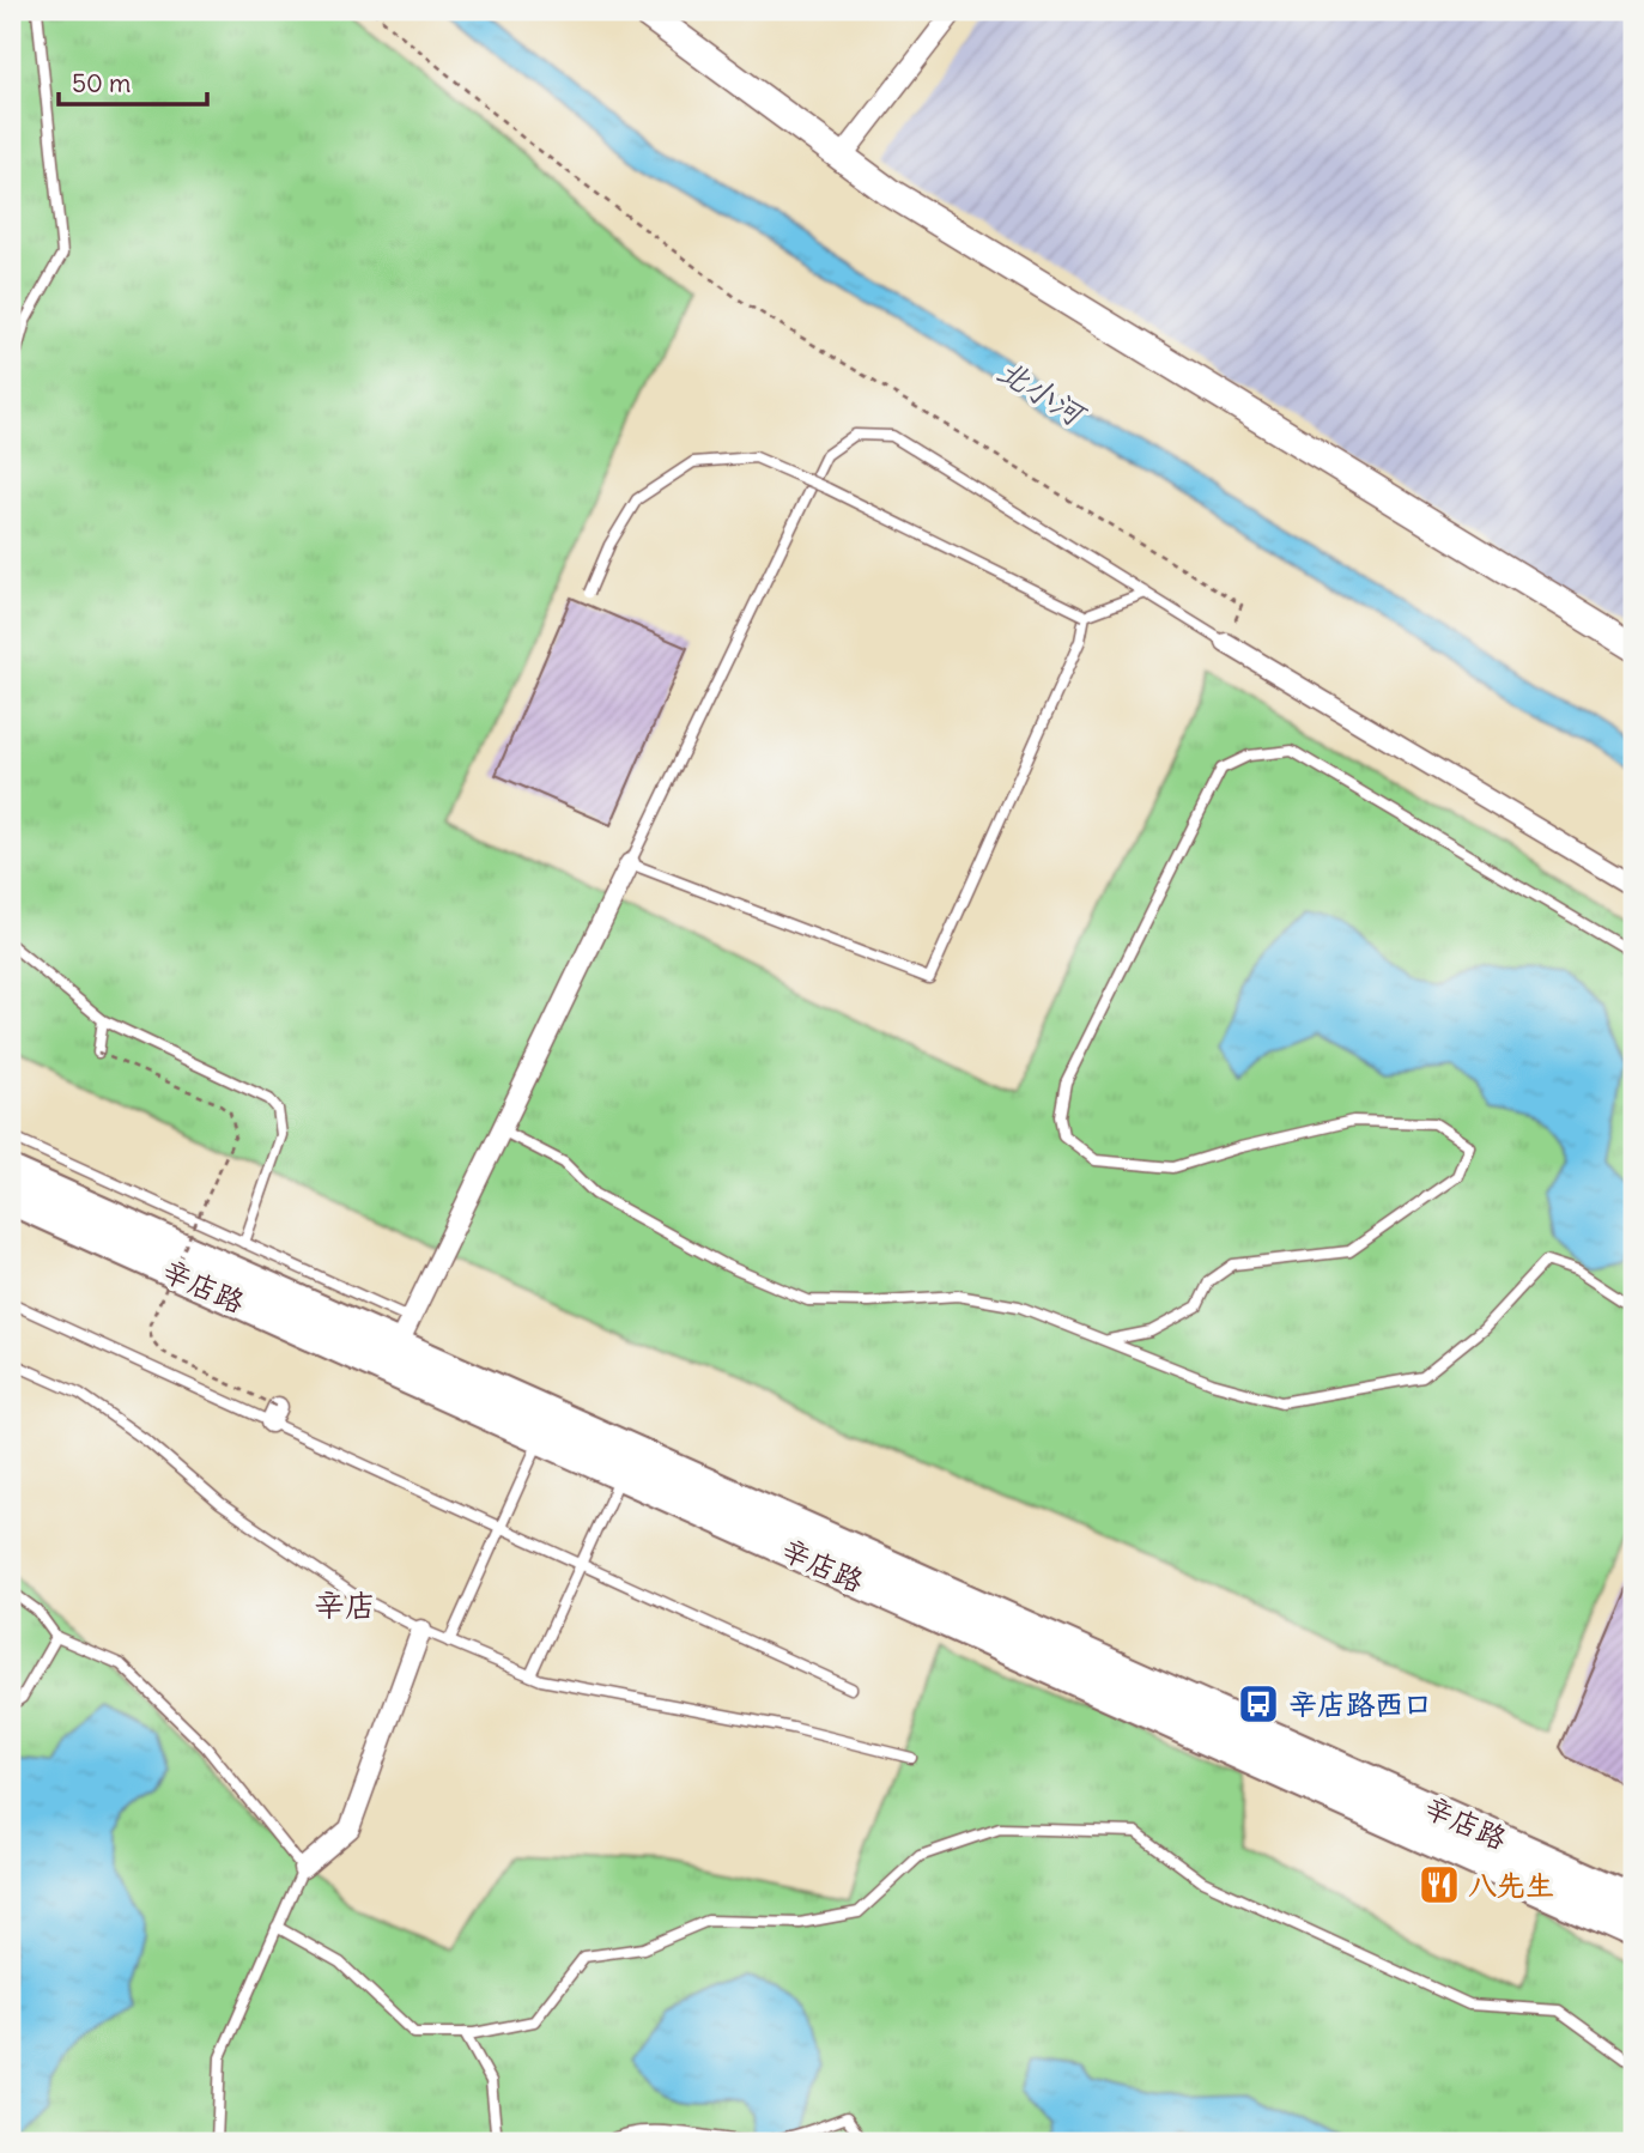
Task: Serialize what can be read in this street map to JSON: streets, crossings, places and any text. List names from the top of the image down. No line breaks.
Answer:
{"streets":{"main road":["辛店路"]},"districts":["辛店"],"water":["北小河"],"places":{"bus stop":["辛店路西口"],"restaurant":["八先生"]},"scale_bar":"50 m"}
